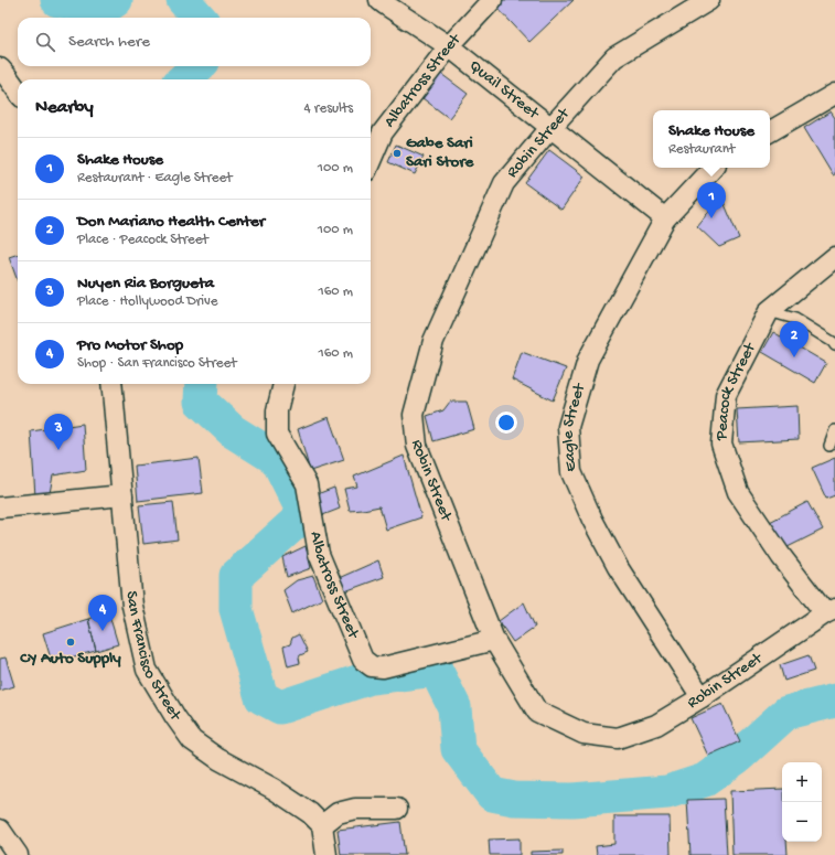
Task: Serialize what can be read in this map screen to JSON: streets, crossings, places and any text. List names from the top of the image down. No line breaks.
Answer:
{"streets":{"street":["Albatross Street","Quail Street","Robin Street","Peacock Street","Eagle Street","San Francisco Street"]},"crossings":[["Albatross Street","Quail Street"],["Albatross Street","Robin Street"],["Quail Street","Robin Street"],["Quail Street","Eagle Street"],["Robin Street","Peacock Street"],["Robin Street","Eagle Street"]],"places":["Gabe Sari Sari Store","CY Auto Supply"],"page":{"search":"Search here","heading":["Nearby","4 results"],"popup":["Shake House","Restaurant"],"list":[{"mark":"1","name":"Shake House","note":"Restaurant · Eagle Street","value":"100 m"},{"mark":"2","name":"Don Mariano Health Center","note":"Place · Peacock Street","value":"100 m"},{"mark":"3","name":"Nuyen Ria Borgueta","note":"Place · Hollywood Drive","value":"160 m"},{"mark":"4","name":"Pro Motor Shop","note":"Shop · San Francisco Street","value":"160 m"}],"pins":["1","2","3","4"],"map_buttons":["+","−"]}}
